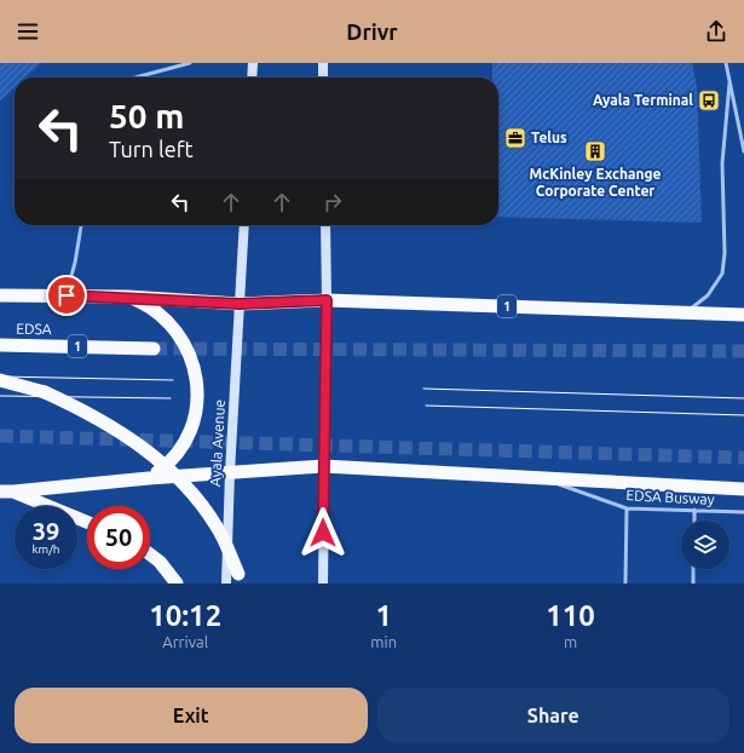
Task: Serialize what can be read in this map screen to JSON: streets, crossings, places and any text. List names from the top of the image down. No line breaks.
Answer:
{"streets":{"highway":["1","EDSA"],"main road":["Ayala Avenue"],"lane":["EDSA Busway"]},"crossings":[["1","Ayala Avenue"]],"places":{"bus stop":["Ayala Terminal"],"office":["Telus"],"building":["McKinley Exchange Corporate Center"]},"page":{"header":"Drivr","turn":["50 m","Turn left"],"speed":"39 km/h","limit":"50","eta":["10:12","Arrival","1","min","110","m"],"buttons":["Exit","Share"]}}
